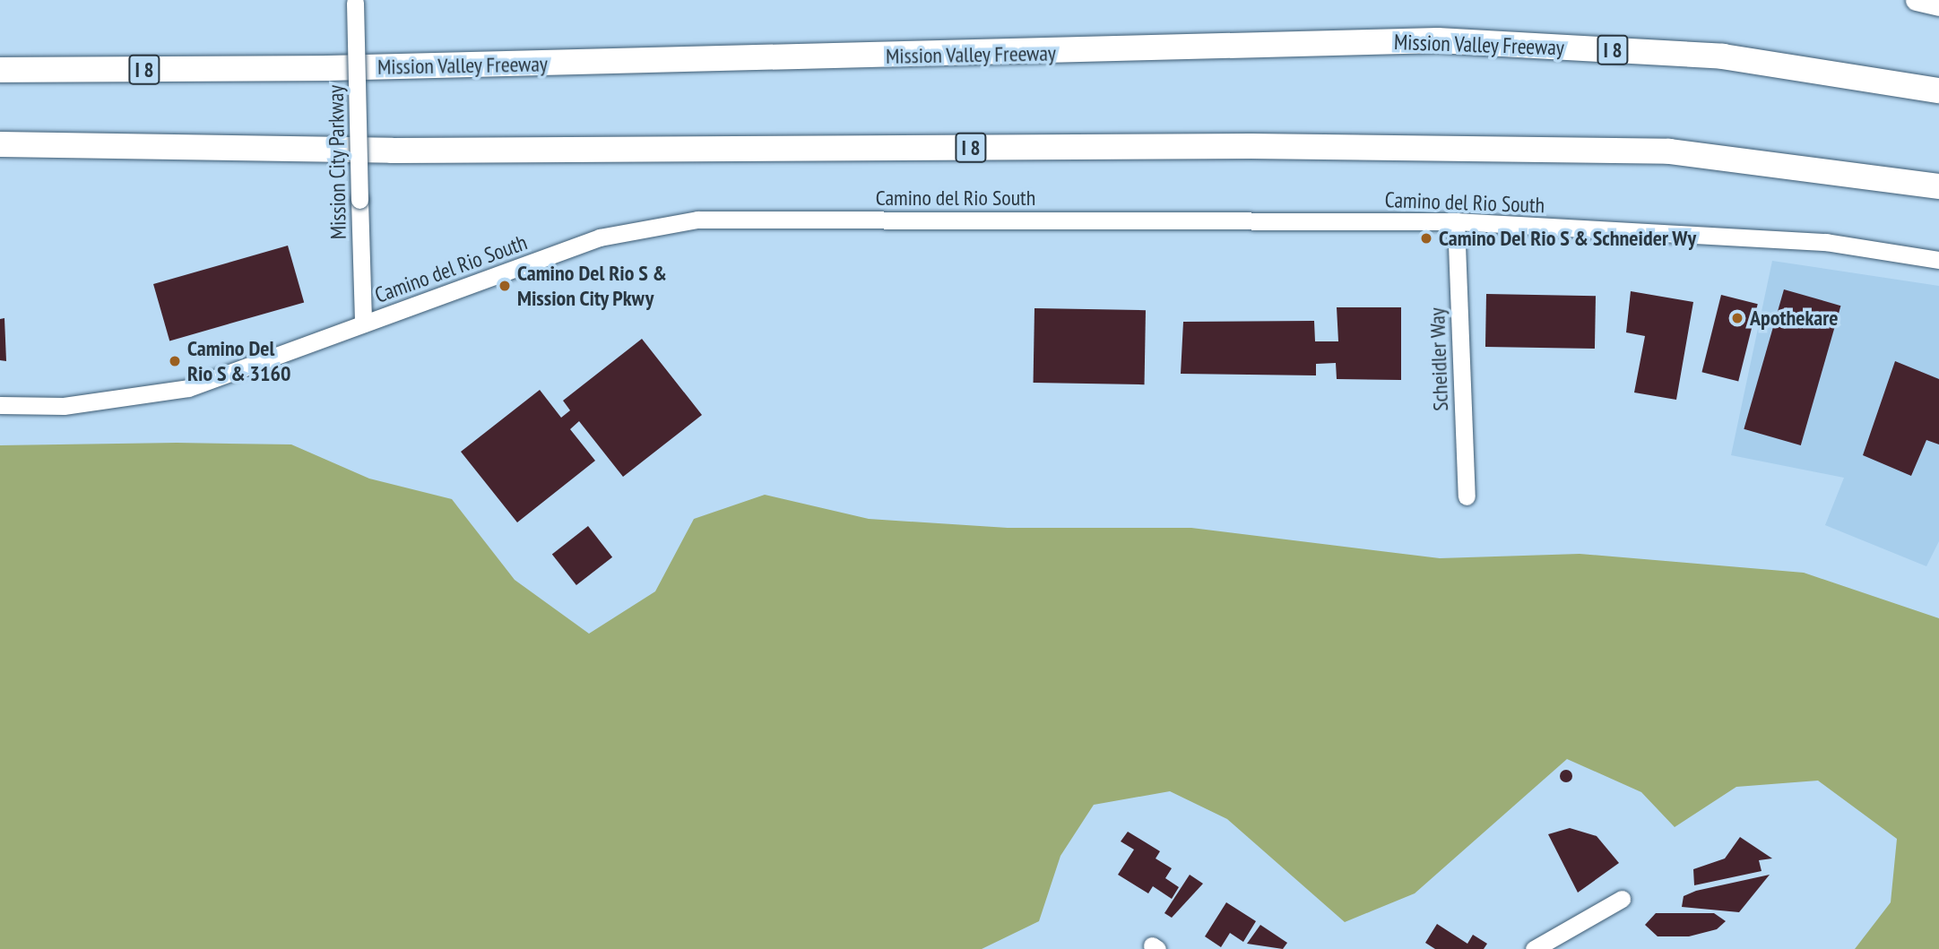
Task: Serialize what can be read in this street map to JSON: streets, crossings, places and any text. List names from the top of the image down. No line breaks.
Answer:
{"streets":{"highway":["Mission Valley Freeway","I 8"],"street":["Mission City Parkway","Camino del Rio South","Scheidler Way"]},"crossings":[["Mission City Parkway","Camino del Rio South"],["Camino del Rio South","Scheidler Way"]],"places":["Camino Del Rio S & Schneider Wy","Camino Del Rio S & Mission City Pkwy","Apothekare","Camino Del Rio S & 3160"]}
